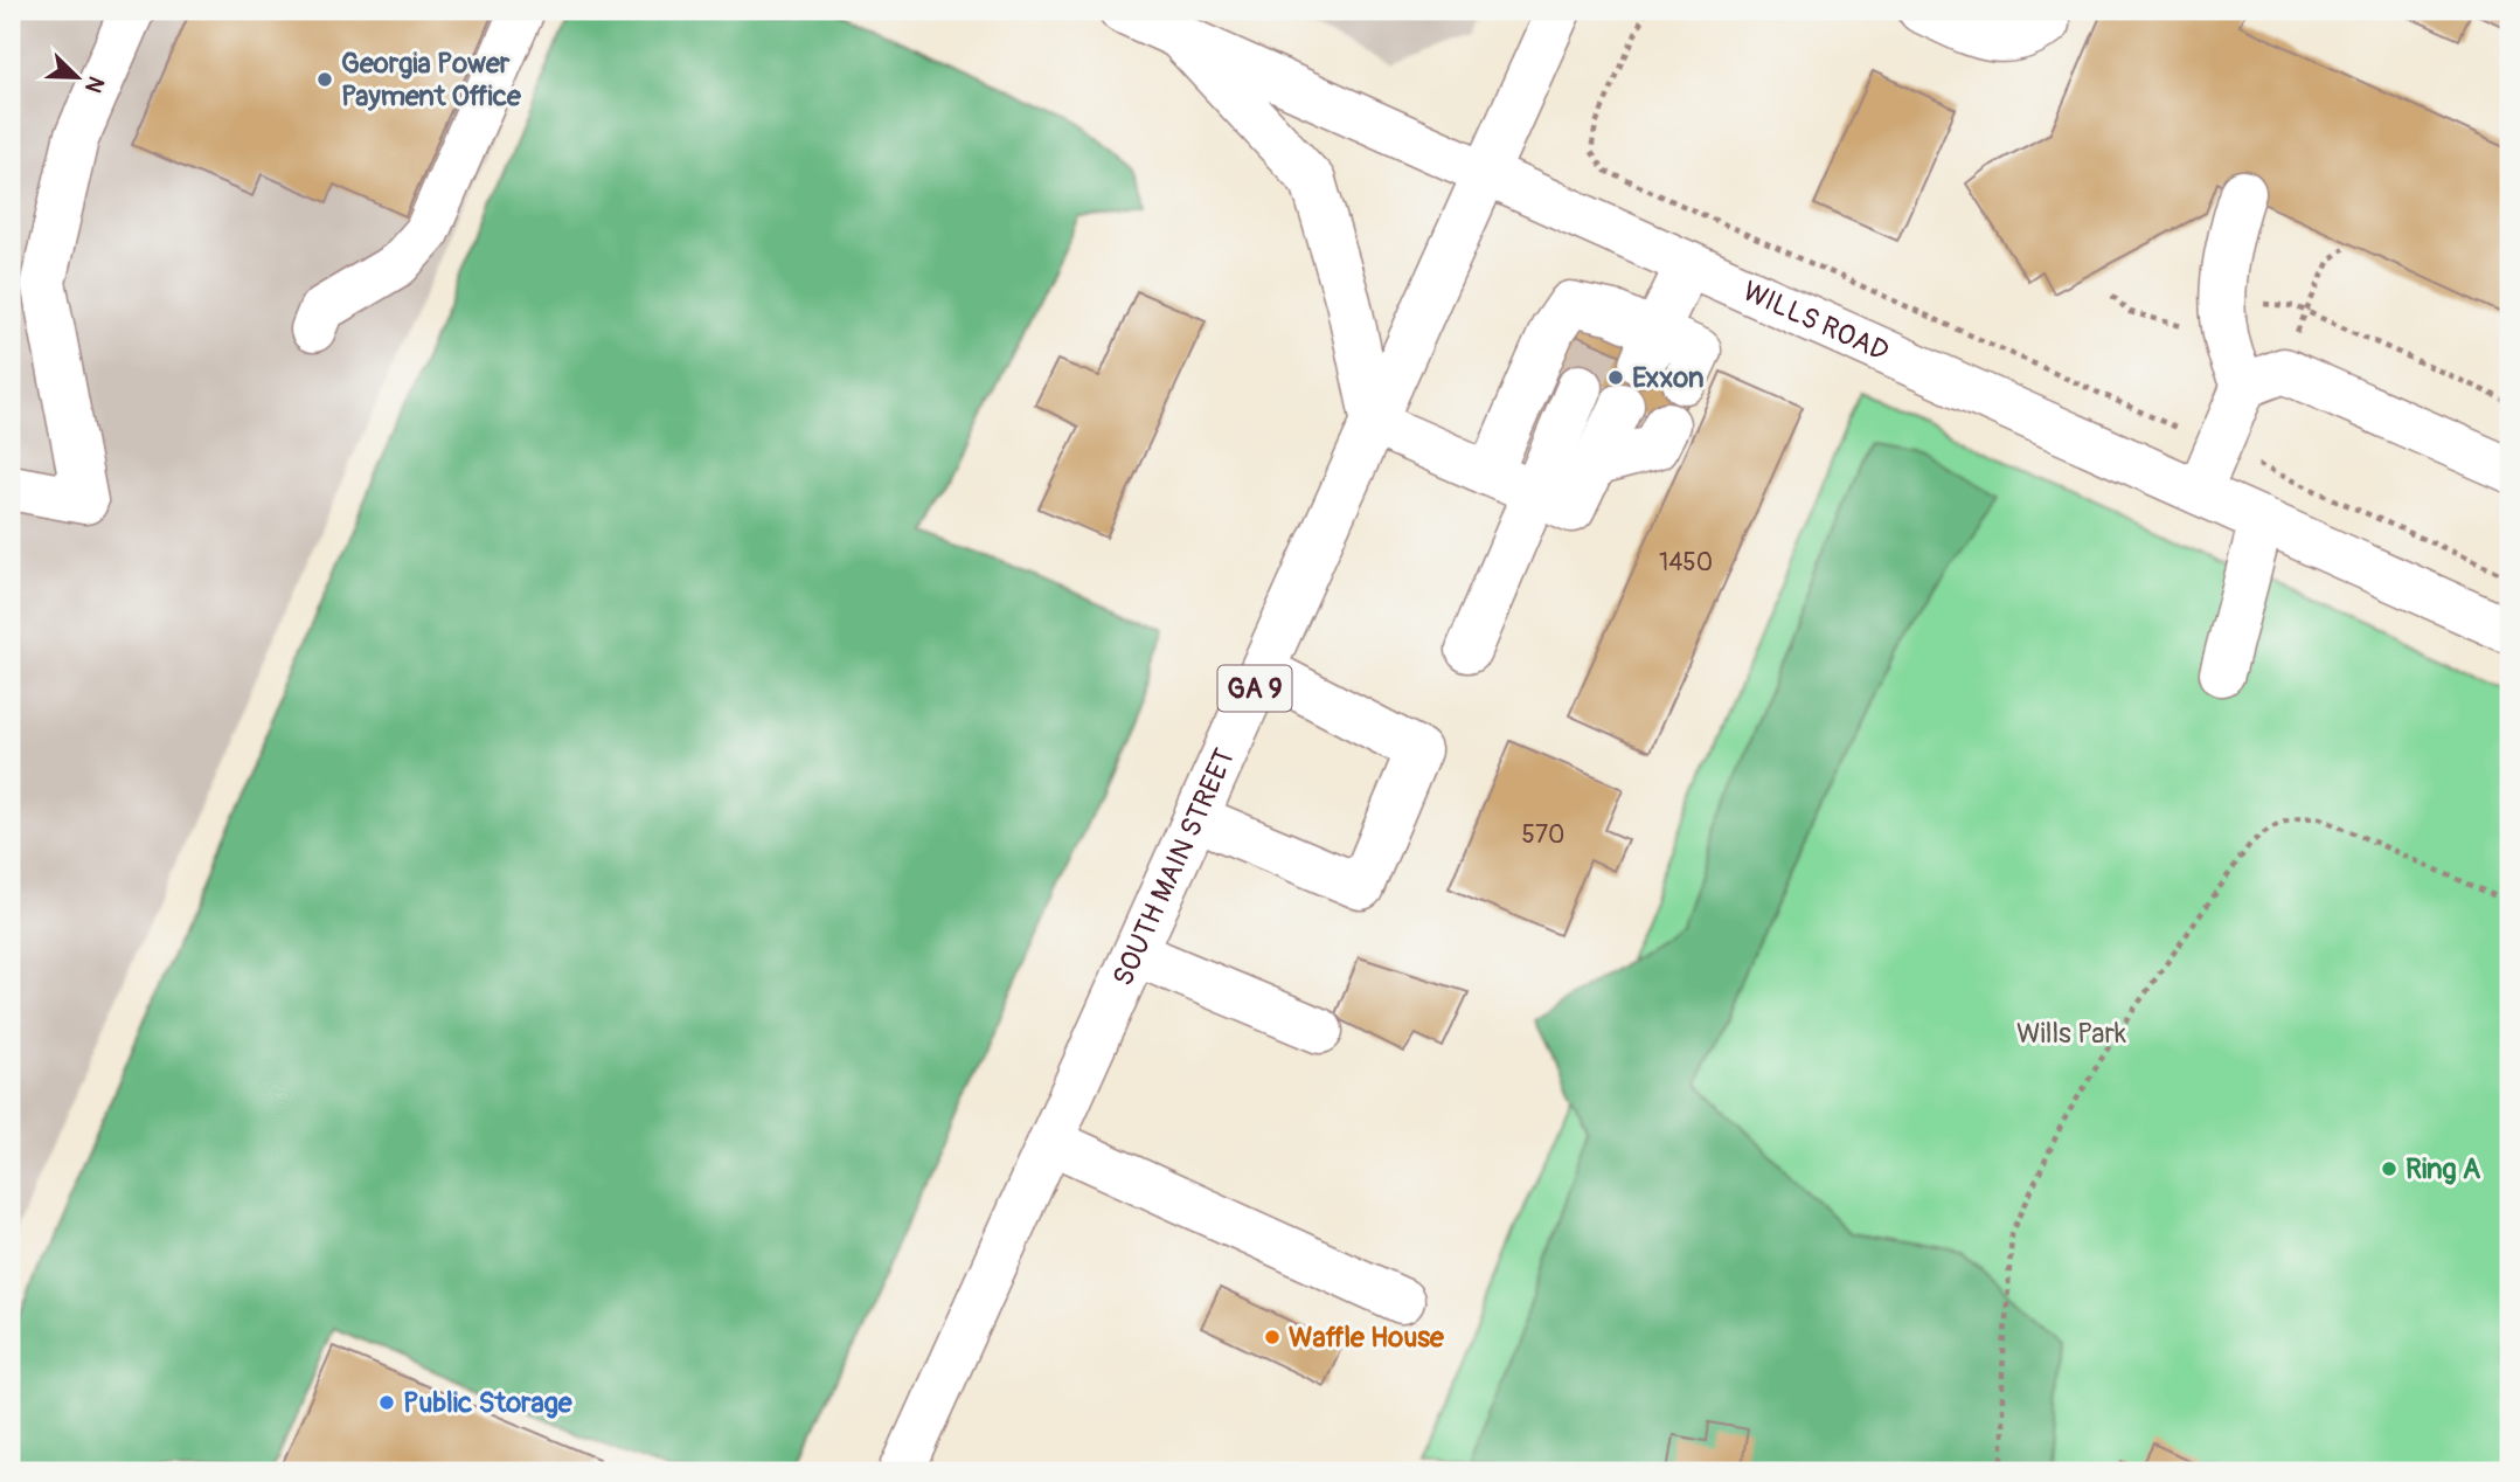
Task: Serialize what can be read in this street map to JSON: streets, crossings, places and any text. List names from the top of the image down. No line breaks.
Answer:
{"streets":{"main road":["WILLS ROAD","GA 9","SOUTH MAIN STREET"]},"crossings":[["WILLS ROAD","GA 9"],["WILLS ROAD","SOUTH MAIN STREET"],["GA 9","SOUTH MAIN STREET"]],"parks":["Wills Park"],"places":["Georgia Power Payment Office","Exxon","Ring A","Waffle House","Public Storage"],"house_numbers":["1450","570"],"north":"bottom right"}
